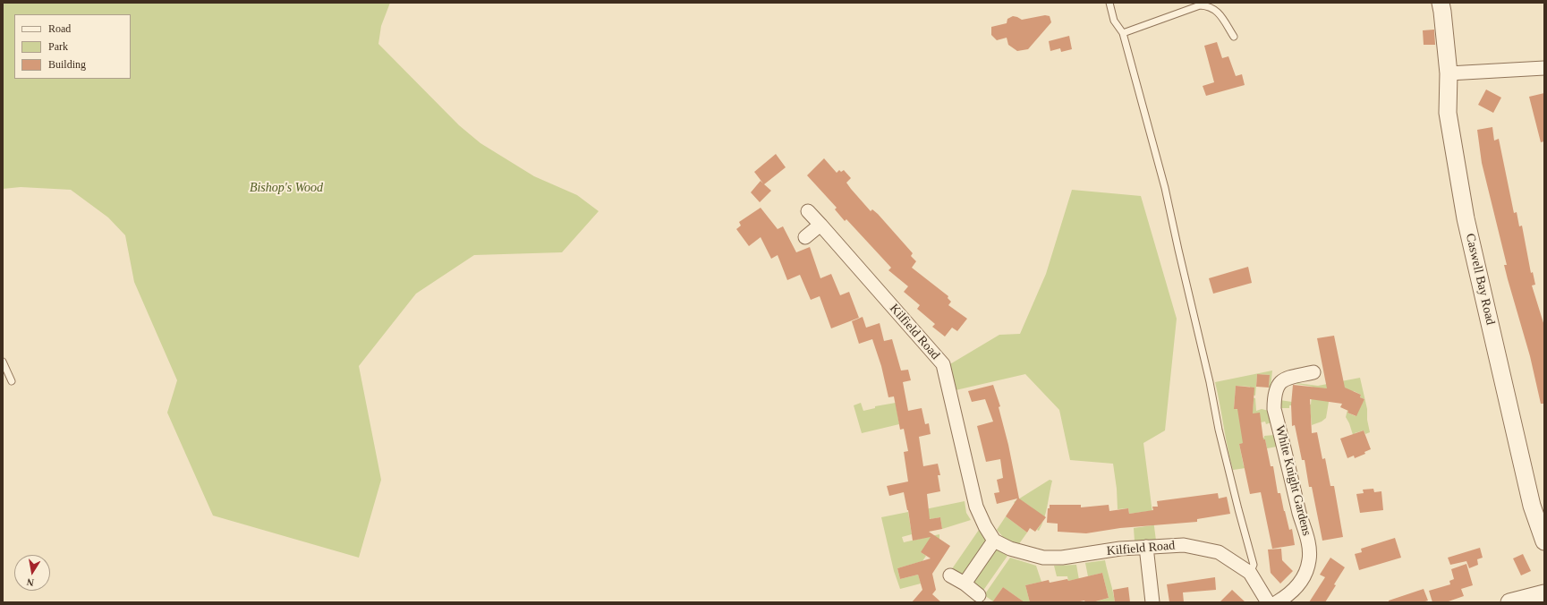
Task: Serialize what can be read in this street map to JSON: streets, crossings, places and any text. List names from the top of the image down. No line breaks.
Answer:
{"streets":{"street":["Caswell Bay Road","Kilfield Road","White Knight Gardens"]},"parks":["Bishop's Wood"],"legend":["Road","Park","Building"],"north":"bottom"}
